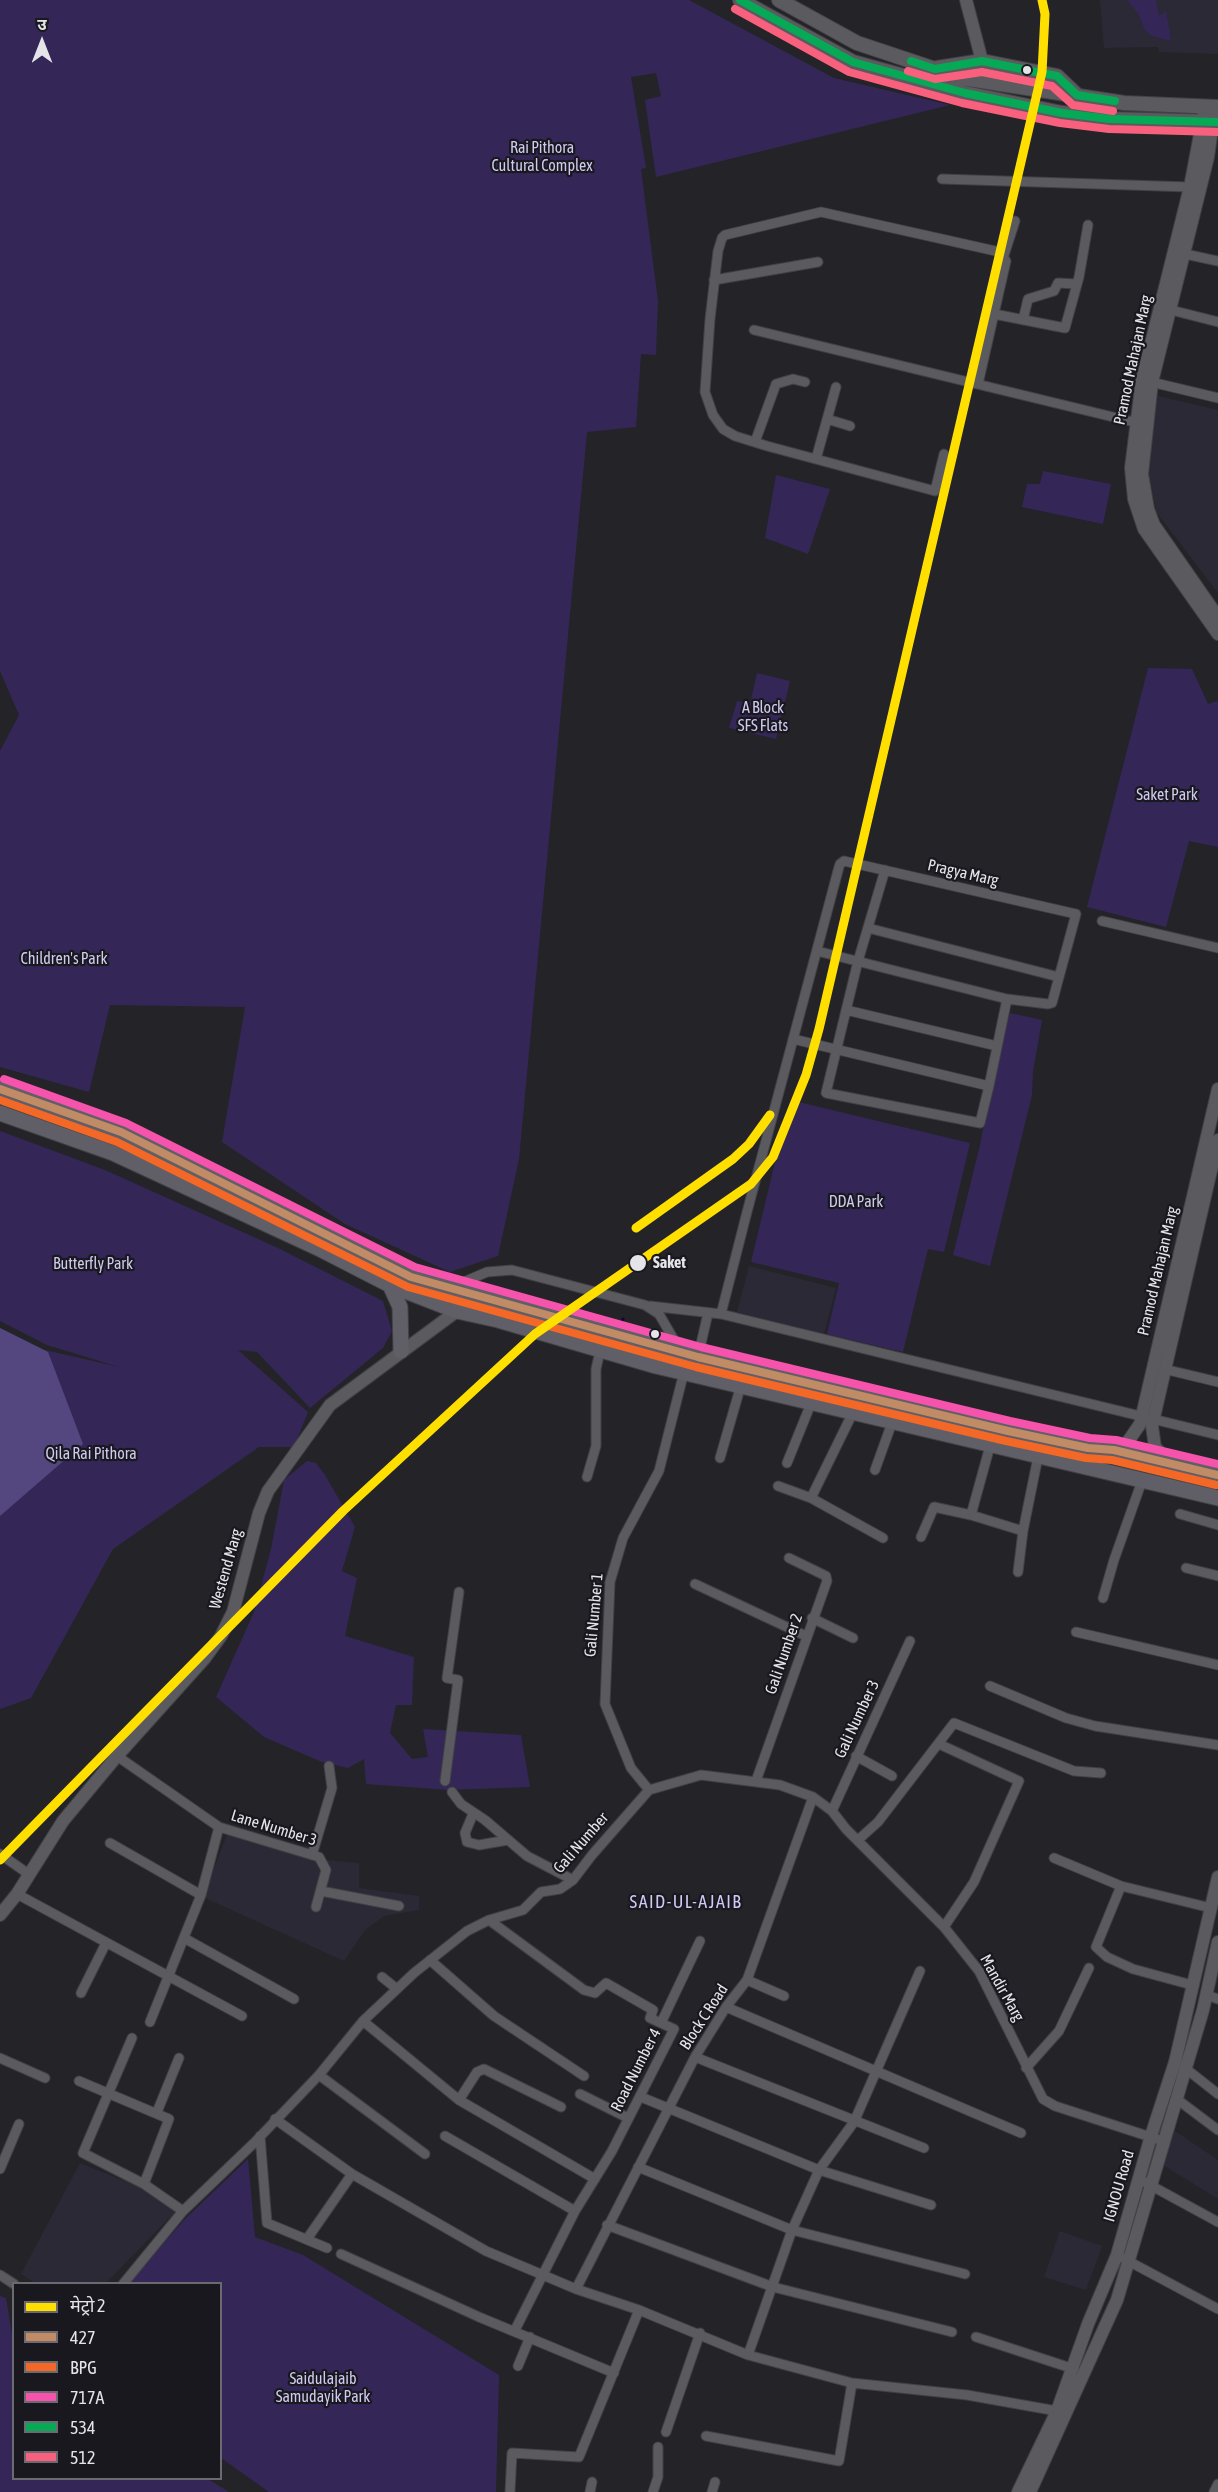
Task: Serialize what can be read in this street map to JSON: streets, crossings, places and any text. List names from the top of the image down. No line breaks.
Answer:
{"streets":{"street":["Pramod Mahajan Marg","Pragya Marg","Westend Marg","Gali Number 1","Gali Number 2","Gali Number 3","Lane Number 3","Gali Number","Mandir Marg","Block C Road","Road Number 4","IGNOU Road"]},"crossings":[["Westend Marg","Lane Number 3"],["Gali Number 1","Gali Number"],["Gali Number 3","Mandir Marg"],["Gali Number","Road Number 4"],["Mandir Marg","Block C Road"],["Mandir Marg","IGNOU Road"]],"districts":["SAID-UL-AJAIB"],"parks":["Rai Pithora Cultural Complex","A Block SFS Flats","Saket Park","Children's Park","DDA Park","Butterfly Park","Qila Rai Pithora","Saidulajaib Samudayik Park"],"places":["Saket"],"lines":["metro line 2","transit line 534","transit line 512","transit line 717A","transit line 427","transit line BPG"],"legend":["मेट्रो 2","427","BPG","717A","534","512"],"north":"top"}
